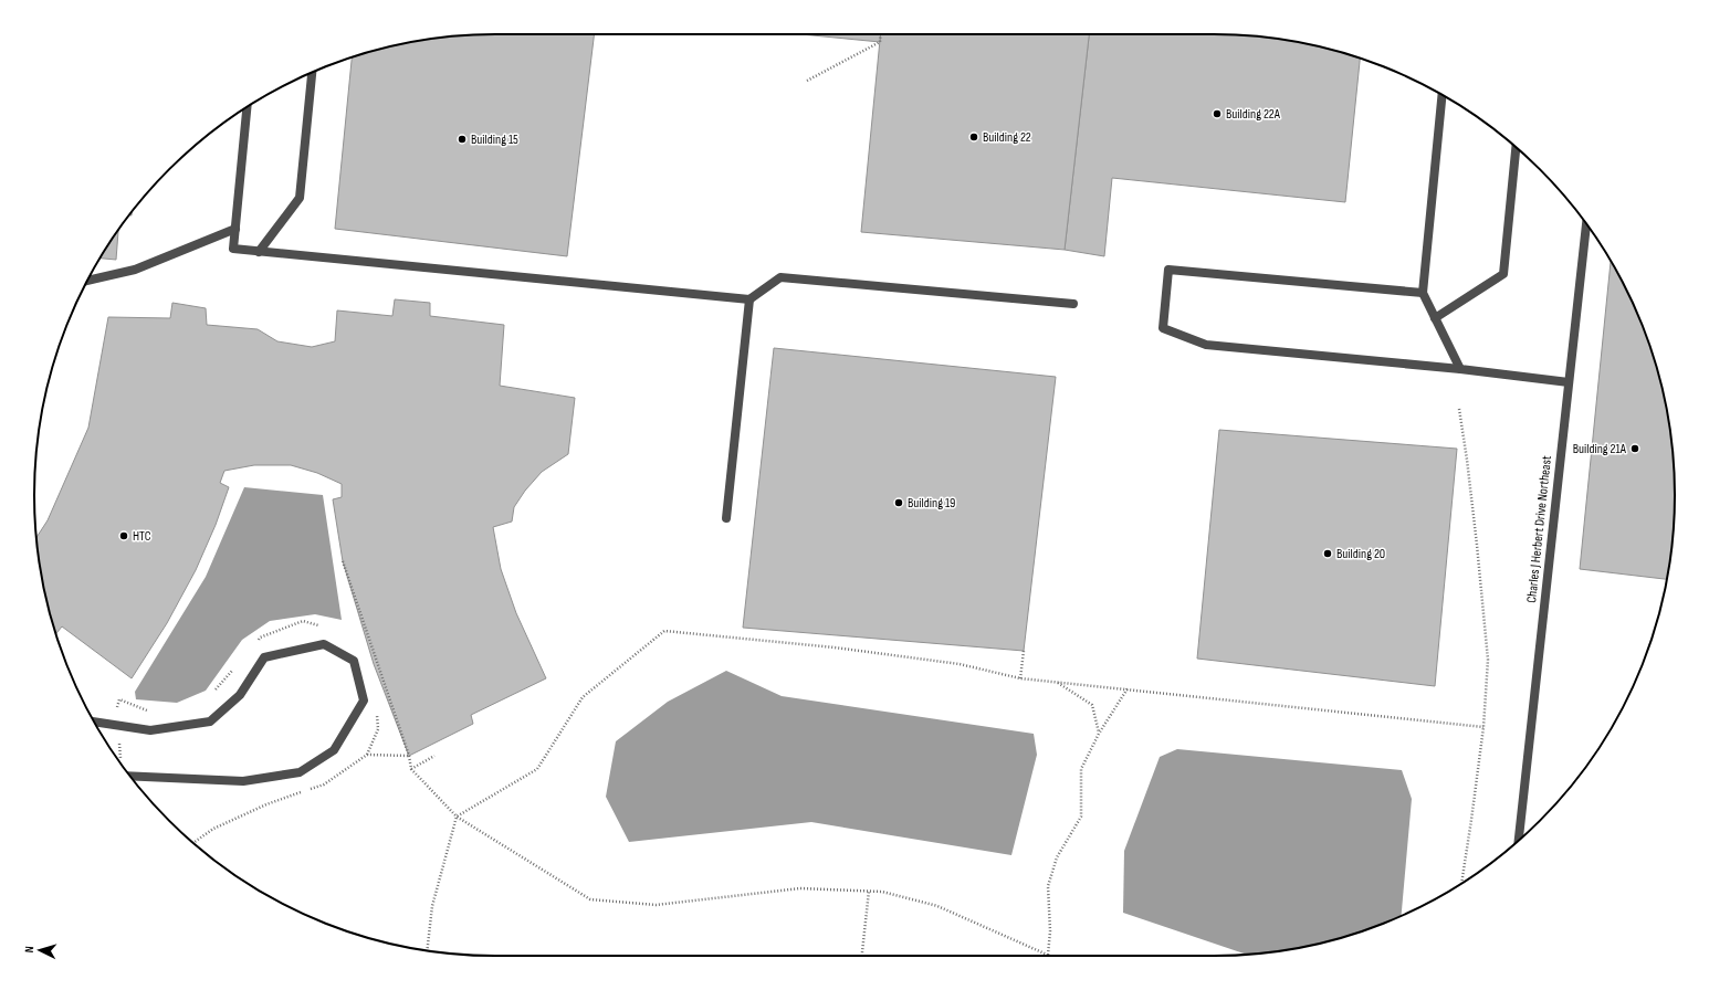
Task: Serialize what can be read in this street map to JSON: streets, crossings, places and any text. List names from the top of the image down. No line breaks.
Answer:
{"streets":{"street":["Charles J Herbert Drive Northeast"]},"places":["Building 22A","Building 22","Building 15","Building 21A","Building 19","HTC","Building 20"],"north":"left"}
